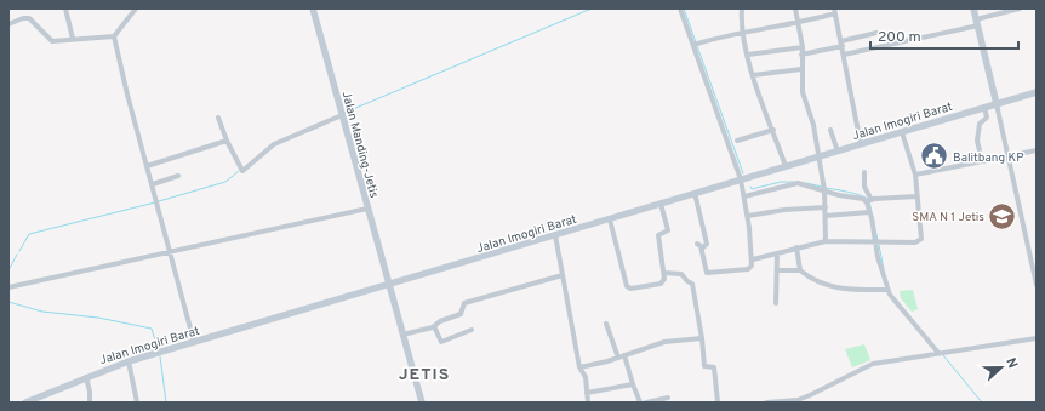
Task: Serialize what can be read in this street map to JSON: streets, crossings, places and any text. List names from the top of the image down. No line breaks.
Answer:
{"streets":{"main road":["Jalan Imogiri Barat","Jalan Manding-Jetis"]},"crossings":[["Jalan Imogiri Barat","Jalan Manding-Jetis"]],"districts":["JETIS"],"places":{"public building":["Balitbang KP"],"school or university":["SMA N 1 Jetis"]},"scale_bar":"200 m","north":"right"}
